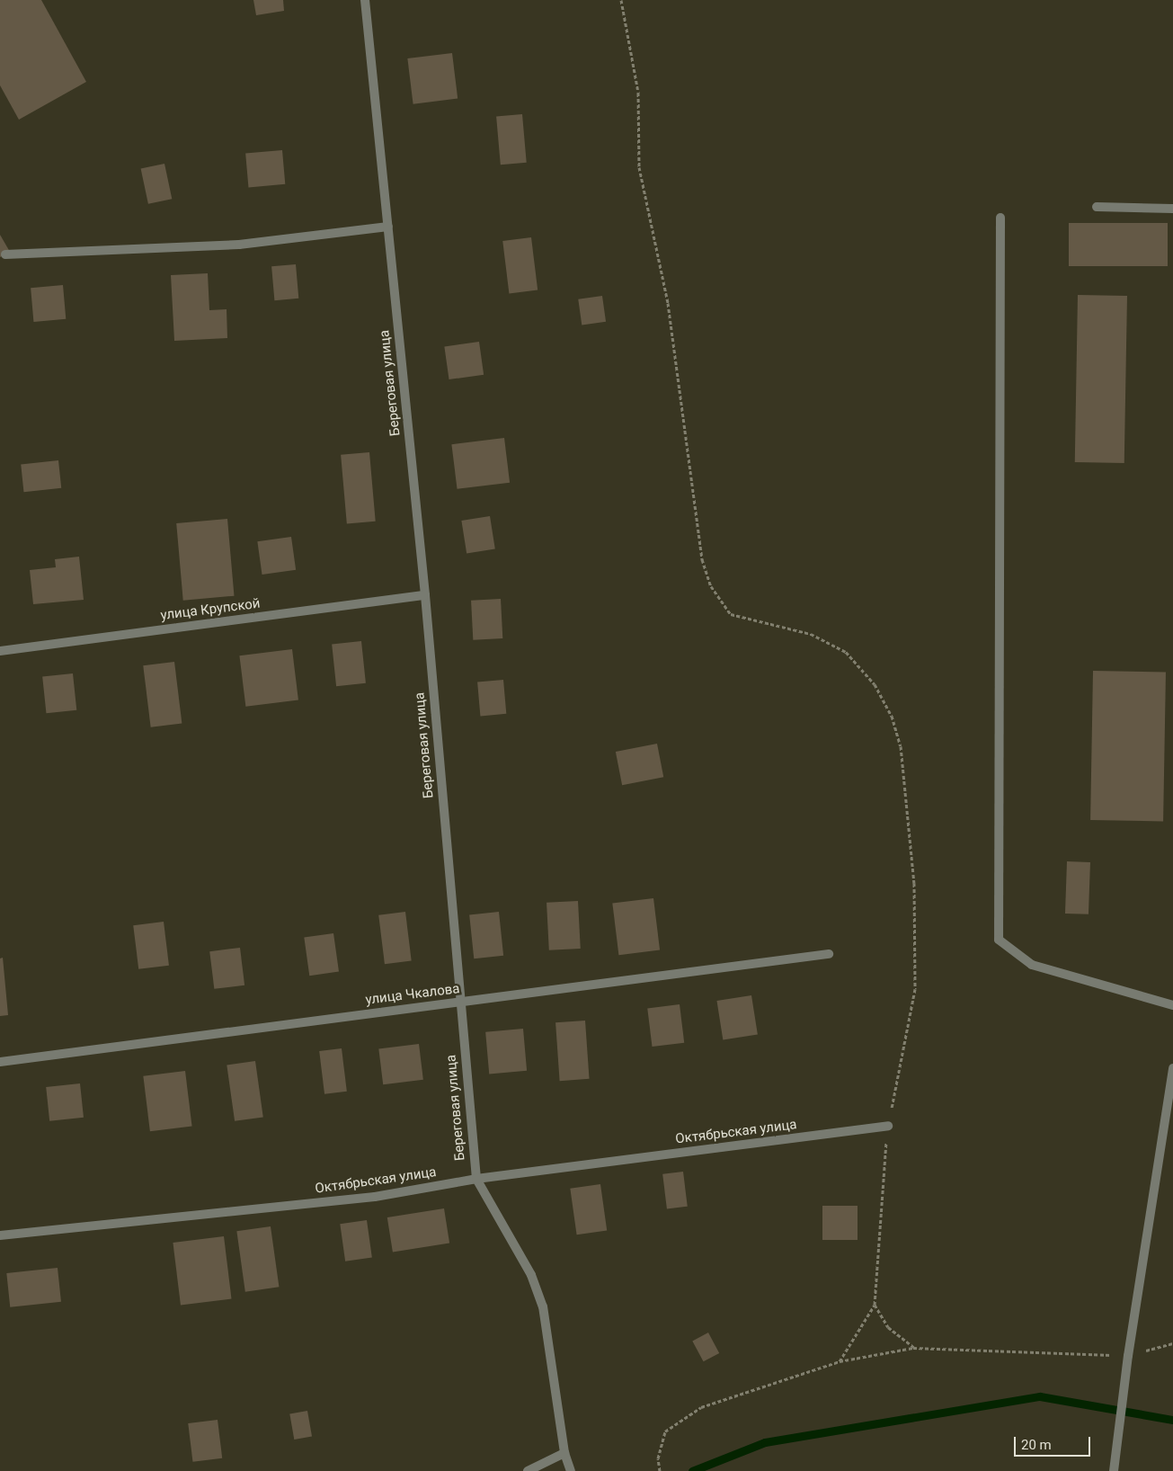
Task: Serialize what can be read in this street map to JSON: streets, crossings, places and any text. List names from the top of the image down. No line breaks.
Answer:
{"streets":{"street":["Береговая улица","улица Крупской","улица Чкалова","Октябрьская улица"]},"crossings":[["Береговая улица","улица Крупской"],["Береговая улица","улица Чкалова"],["Береговая улица","Октябрьская улица"]],"scale_bar":"20 m"}
